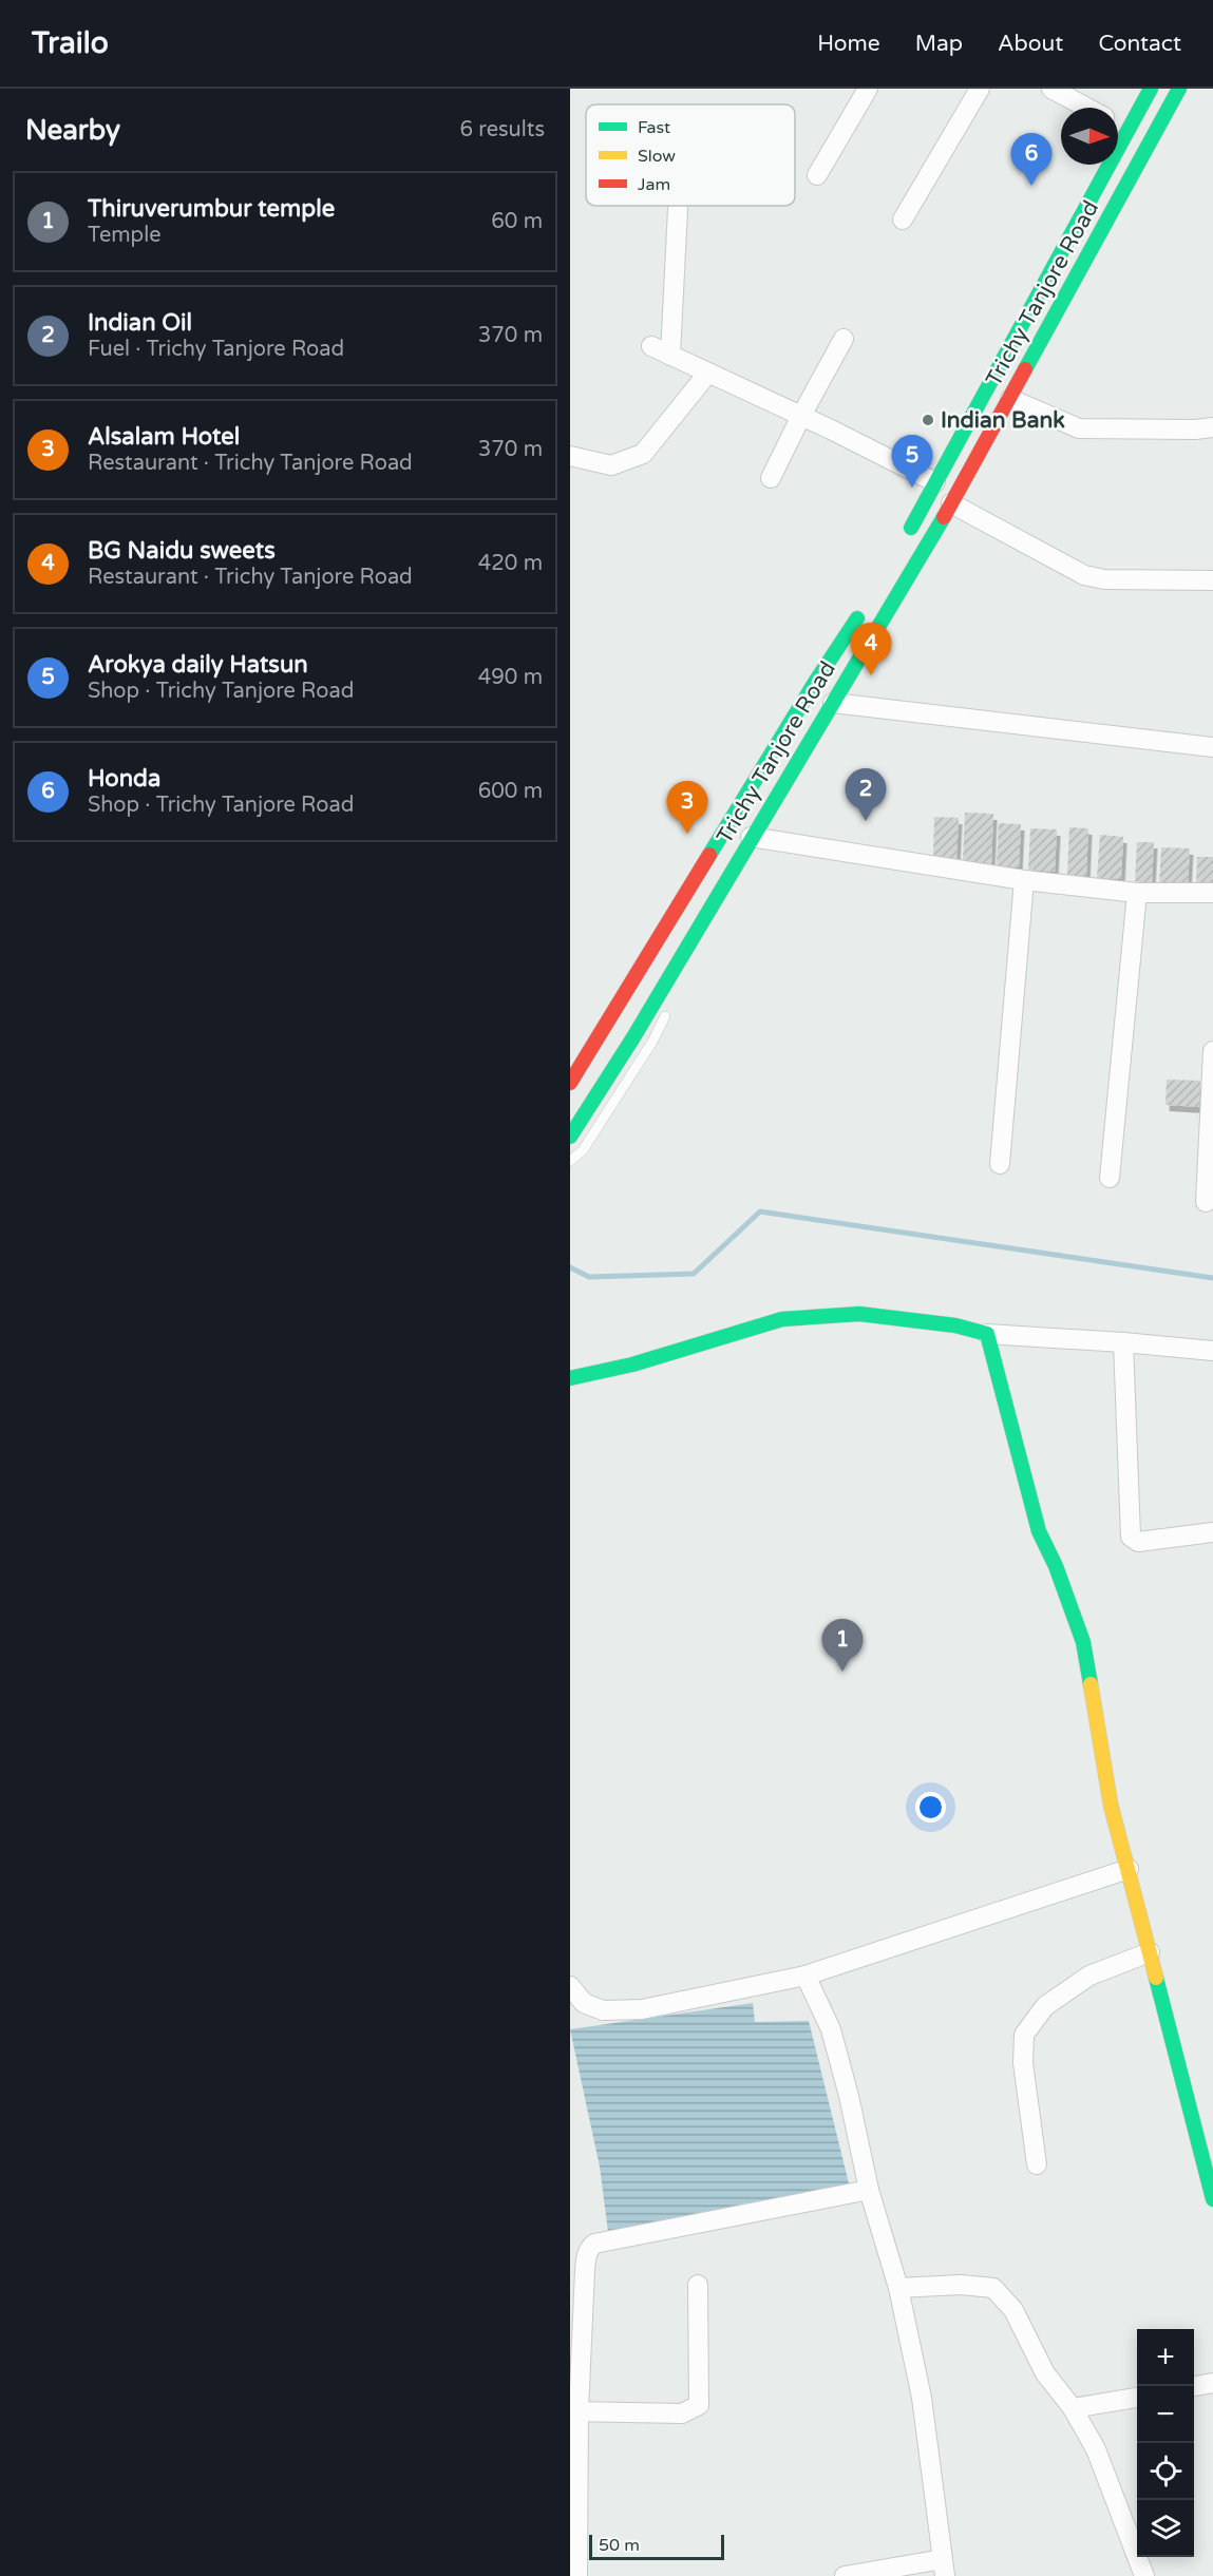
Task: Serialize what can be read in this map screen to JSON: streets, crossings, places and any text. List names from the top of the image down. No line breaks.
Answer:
{"streets":{"main road":["Trichy Tanjore Road"]},"places":["Indian Bank"],"legend":["Fast","Slow","Jam"],"scale_bar":"50 m","north":"right","page":{"header":"Trailo","nav":["Home","Map","About","Contact"],"heading":["Nearby","6 results"],"pins":["6","5","4","2","3","1"],"list":[{"mark":"1","name":"Thiruverumbur temple","note":"Temple","value":"60 m"},{"mark":"2","name":"Indian Oil","note":"Fuel · Trichy Tanjore Road","value":"370 m"},{"mark":"3","name":"Alsalam Hotel","note":"Restaurant · Trichy Tanjore Road","value":"370 m"},{"mark":"4","name":"BG Naidu sweets","note":"Restaurant · Trichy Tanjore Road","value":"420 m"},{"mark":"5","name":"Arokya daily Hatsun","note":"Shop · Trichy Tanjore Road","value":"490 m"},{"mark":"6","name":"Honda","note":"Shop · Trichy Tanjore Road","value":"600 m"}],"map_buttons":["+","−"],"scale":"50 m"}}
